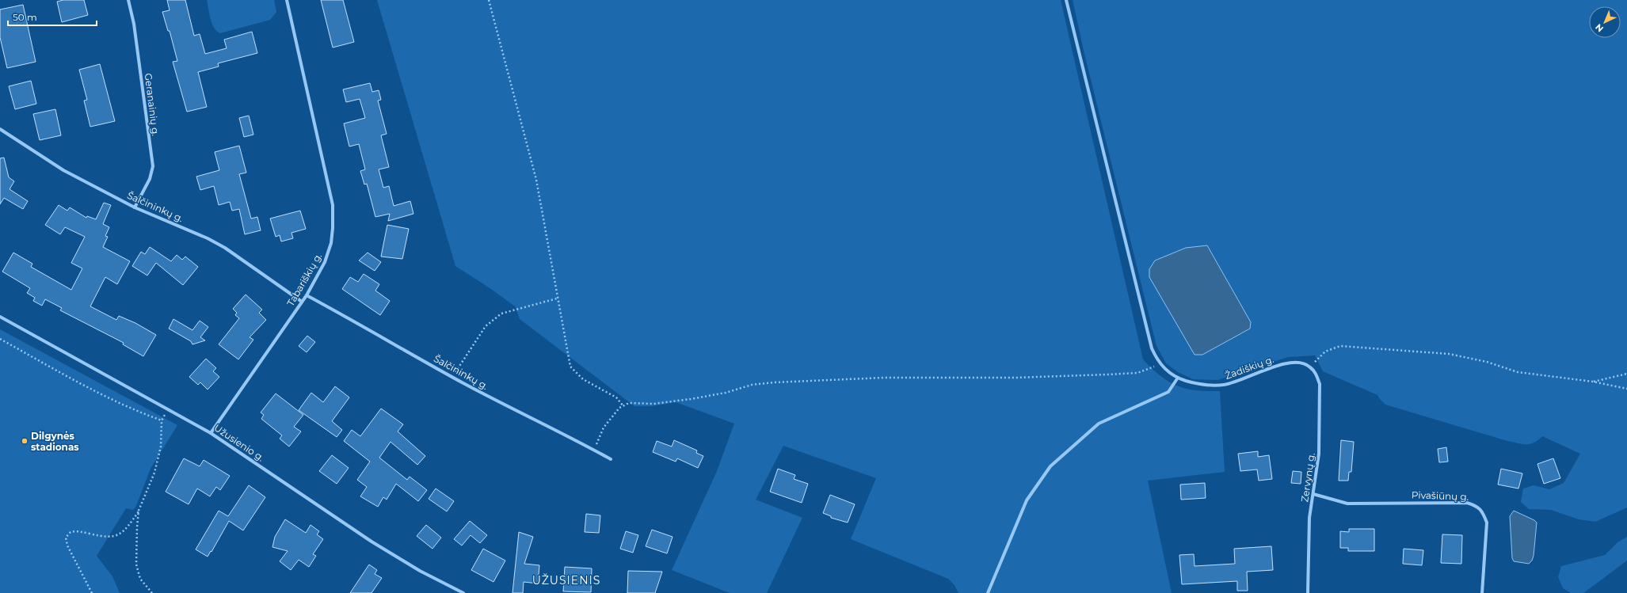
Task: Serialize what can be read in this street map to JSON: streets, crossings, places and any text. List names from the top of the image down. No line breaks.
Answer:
{"streets":{"street":["Geranainių g.","Šalčininkų g.","Tabariškių g.","Žadiškių g.","Užusienio g.","Zervynų g.","Pivašiūnų g."]},"crossings":[["Geranainių g.","Šalčininkų g."],["Šalčininkų g.","Tabariškių g."],["Tabariškių g.","Užusienio g."],["Žadiškių g.","Zervynų g."],["Zervynų g.","Pivašiūnų g."]],"districts":["UŽUSIENIS"],"places":["Dilgynės stadionas"],"scale_bar":"50 m","north":"bottom left"}
